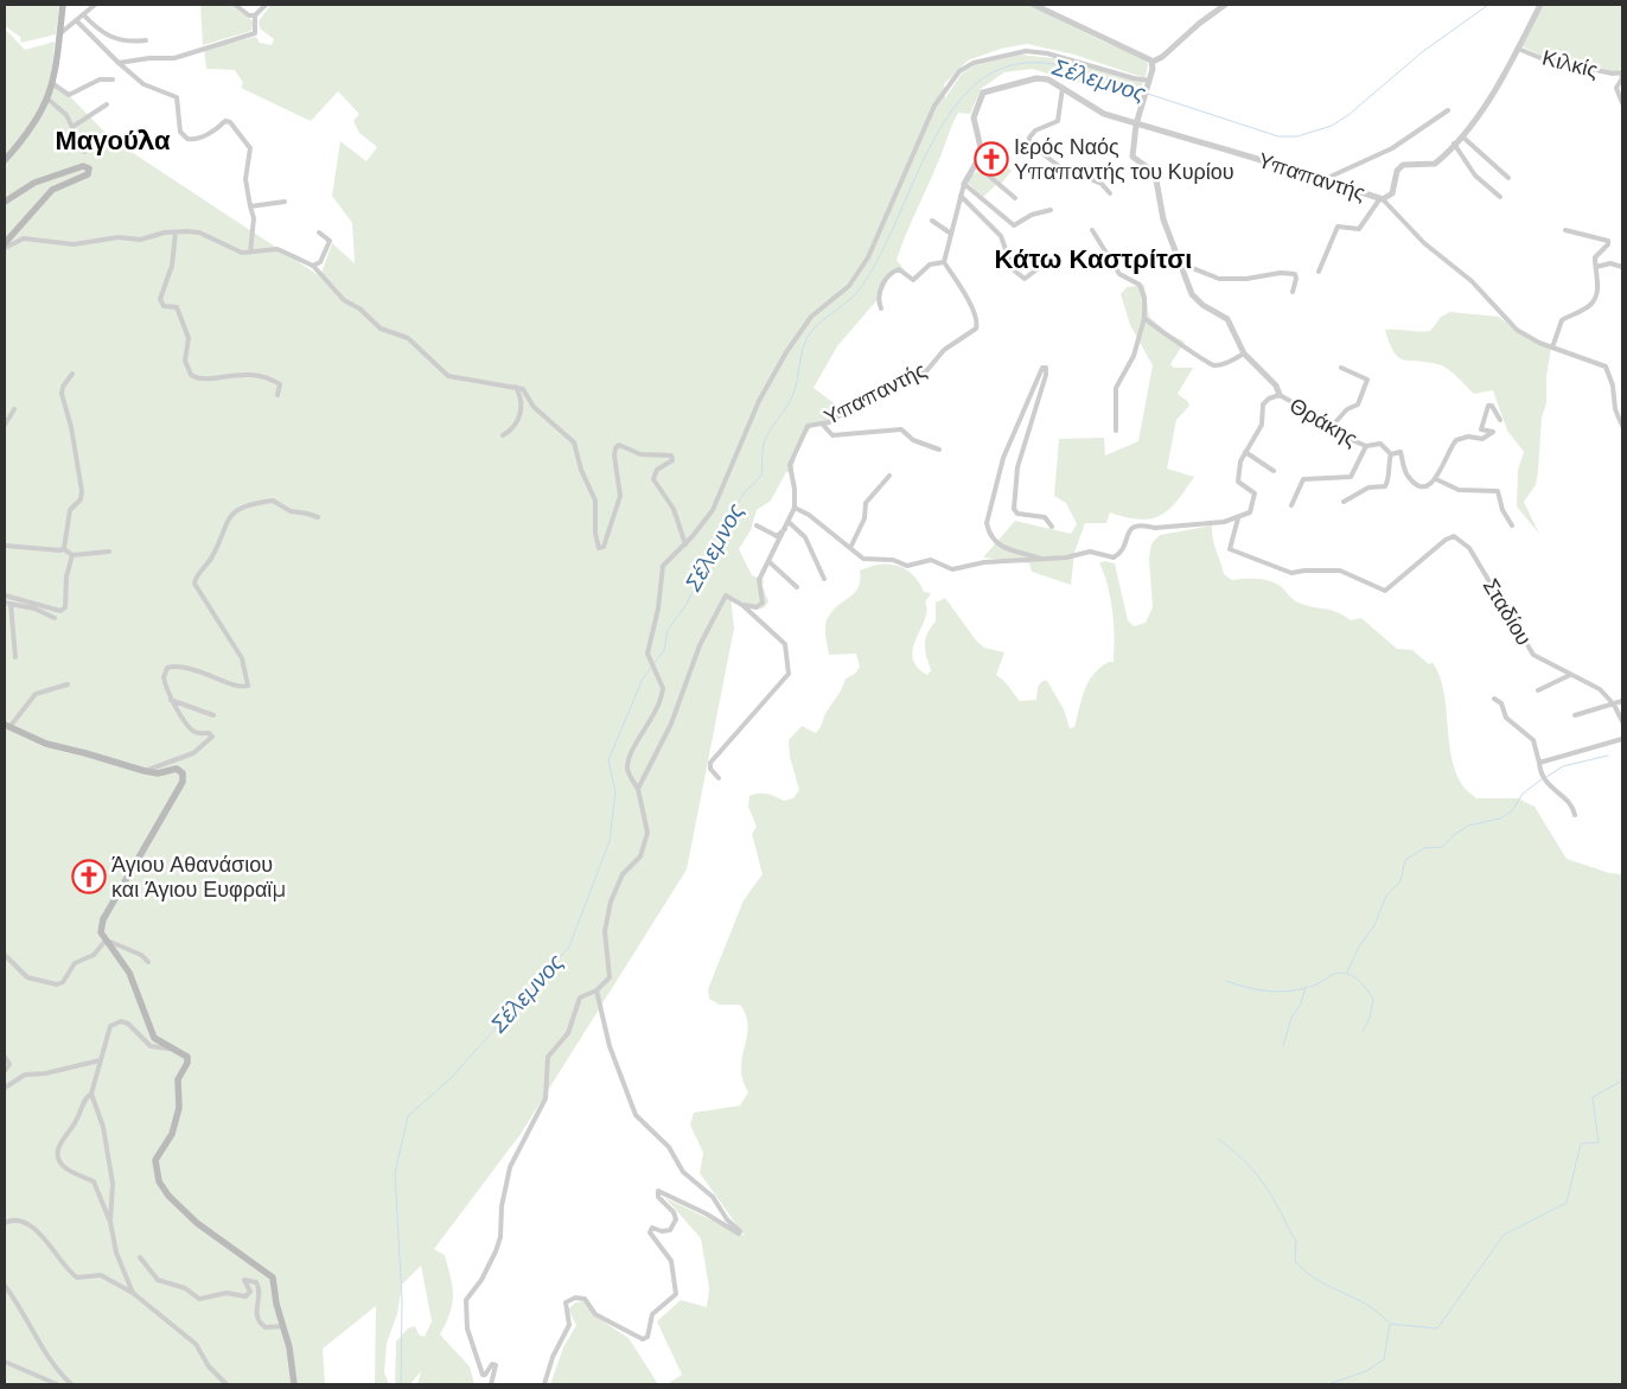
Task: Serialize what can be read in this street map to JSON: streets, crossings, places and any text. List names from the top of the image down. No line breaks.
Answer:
{"streets":{"street":["Κιλκίς","Υπαπαντής","Θράκης","Σταδίου"]},"crossings":[["Κιλκίς","Υπαπαντής"]],"districts":["Μαγούλα","Κάτω Καστρίτσι"],"water":["Σέλεμνος"],"places":{"church":["Ιερός Ναός Υπαπαντής του Κυρίου","Άγιου Αθανάσιου και Άγιου Ευφραϊμ"]}}
